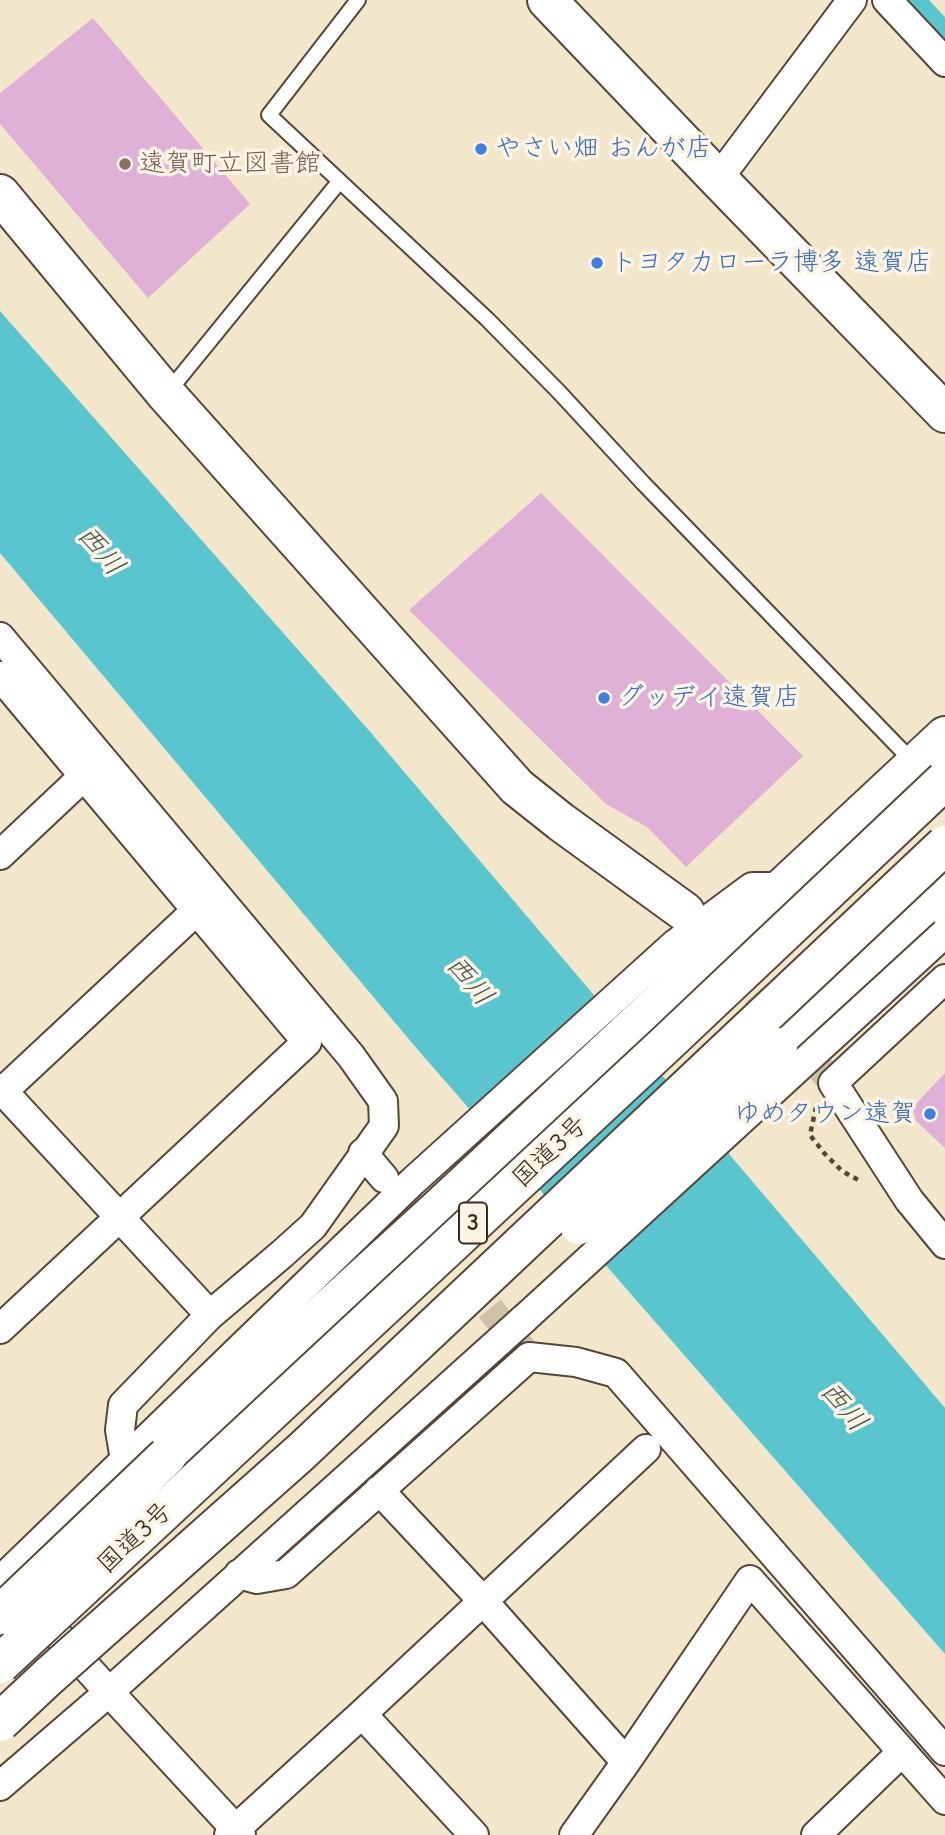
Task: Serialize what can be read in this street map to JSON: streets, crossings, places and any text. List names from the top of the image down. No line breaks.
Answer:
{"streets":{"main road":["国道3号","3"]},"crossings":[["国道3号","3"]],"water":["西川"],"places":["やさい畑 おんが店","遠賀町立図書館","トヨタカローラ博多 遠賀店","グッデイ遠賀店","ゆめタウン遠賀"]}
